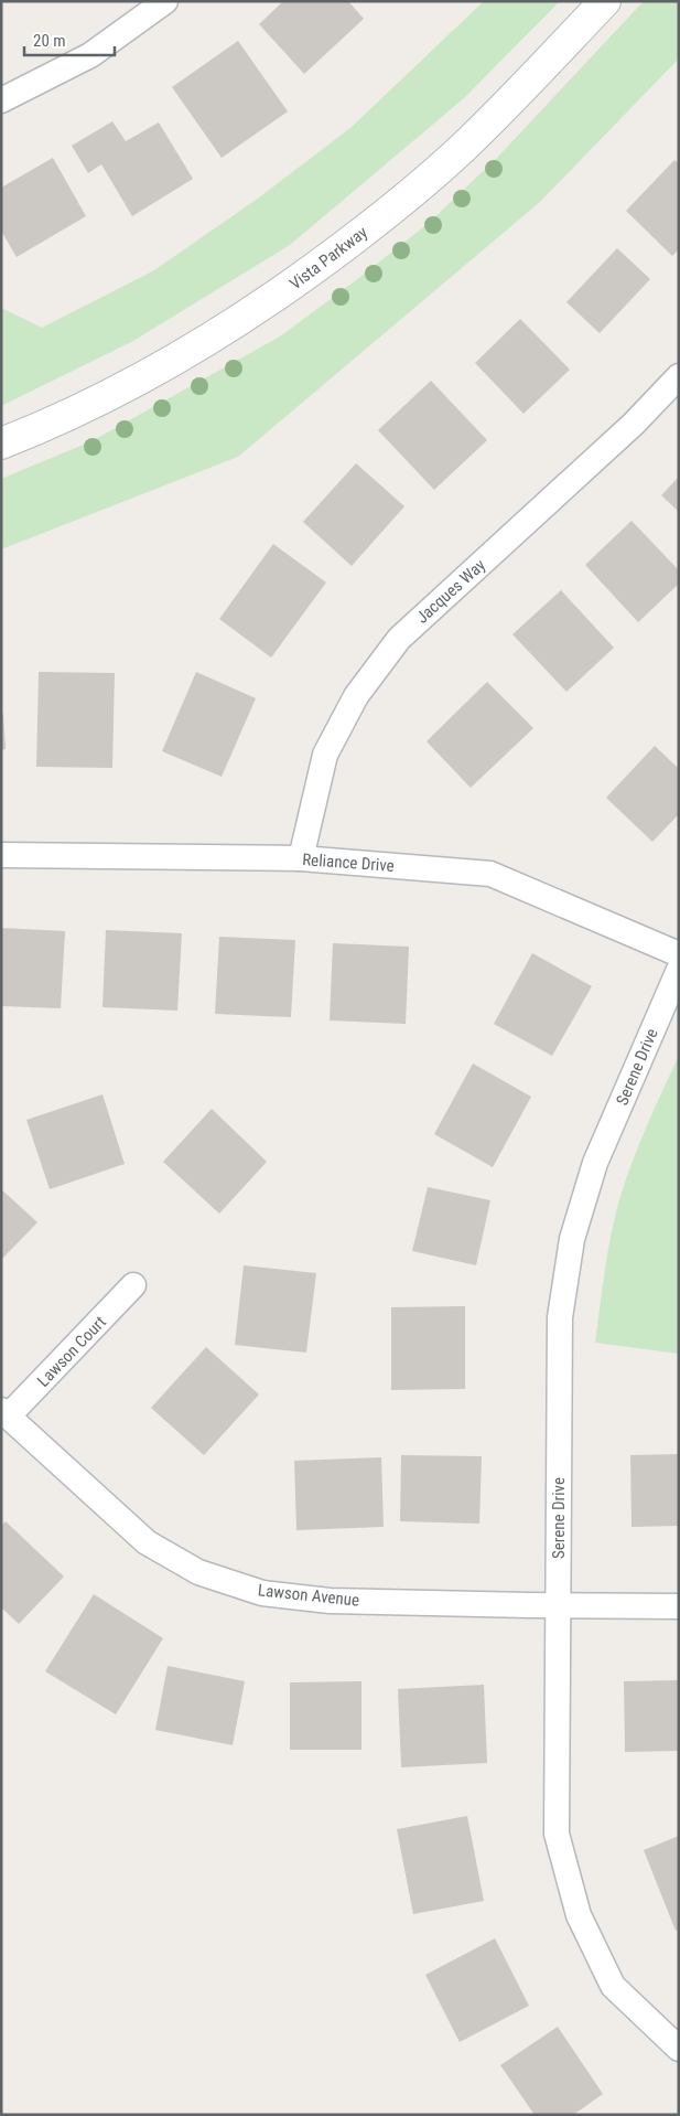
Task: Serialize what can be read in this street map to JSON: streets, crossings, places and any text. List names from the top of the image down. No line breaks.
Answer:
{"streets":{"street":["Vista Parkway","Jacques Way","Reliance Drive","Serene Drive","Lawson Court","Lawson Avenue"]},"crossings":[["Jacques Way","Reliance Drive"],["Serene Drive","Lawson Avenue"],["Lawson Court","Lawson Avenue"]],"scale_bar":"20 m"}
